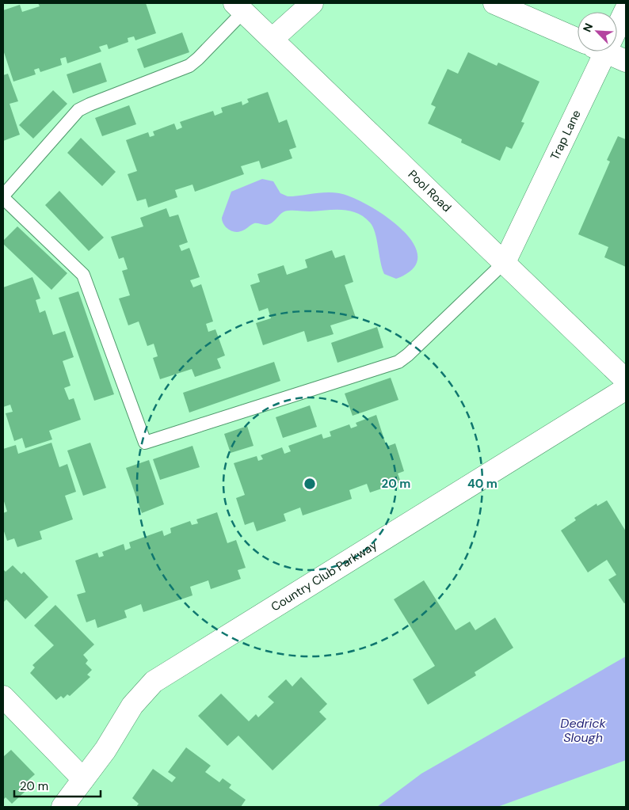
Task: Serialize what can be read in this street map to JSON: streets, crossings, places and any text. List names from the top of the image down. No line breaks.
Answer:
{"streets":{"street":["Trap Lane","Pool Road","Country Club Parkway"]},"crossings":[["Trap Lane","Pool Road"]],"water":["Dedrick Slough"],"scale_bar":"20 m","north":"top left","rings":["20 m","40 m"]}
